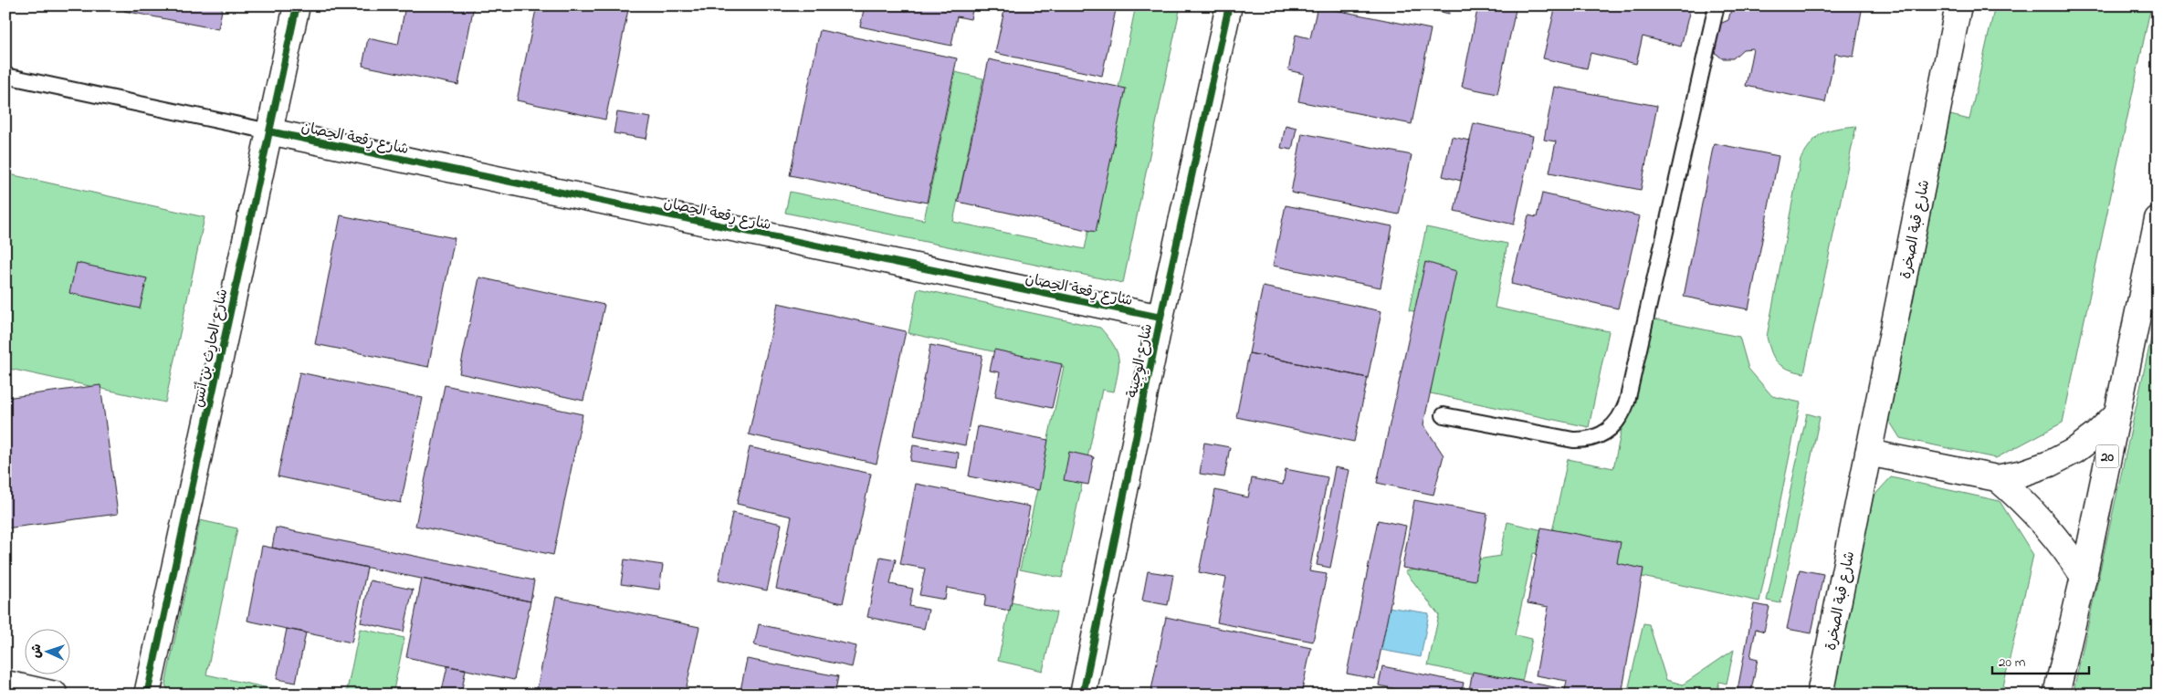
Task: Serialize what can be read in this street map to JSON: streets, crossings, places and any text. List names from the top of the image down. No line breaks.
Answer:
{"streets":{"street":["شارع رِقعة الحِصان","شارع قبة الصخرة","شارع الحارِث بن أنَس","شارع الوِجِينة","20"]},"crossings":[["شارع رِقعة الحِصان","شارع الحارِث بن أنَس"],["شارع رِقعة الحِصان","شارع الوِجِينة"]],"scale_bar":"20 m","north":"left"}
